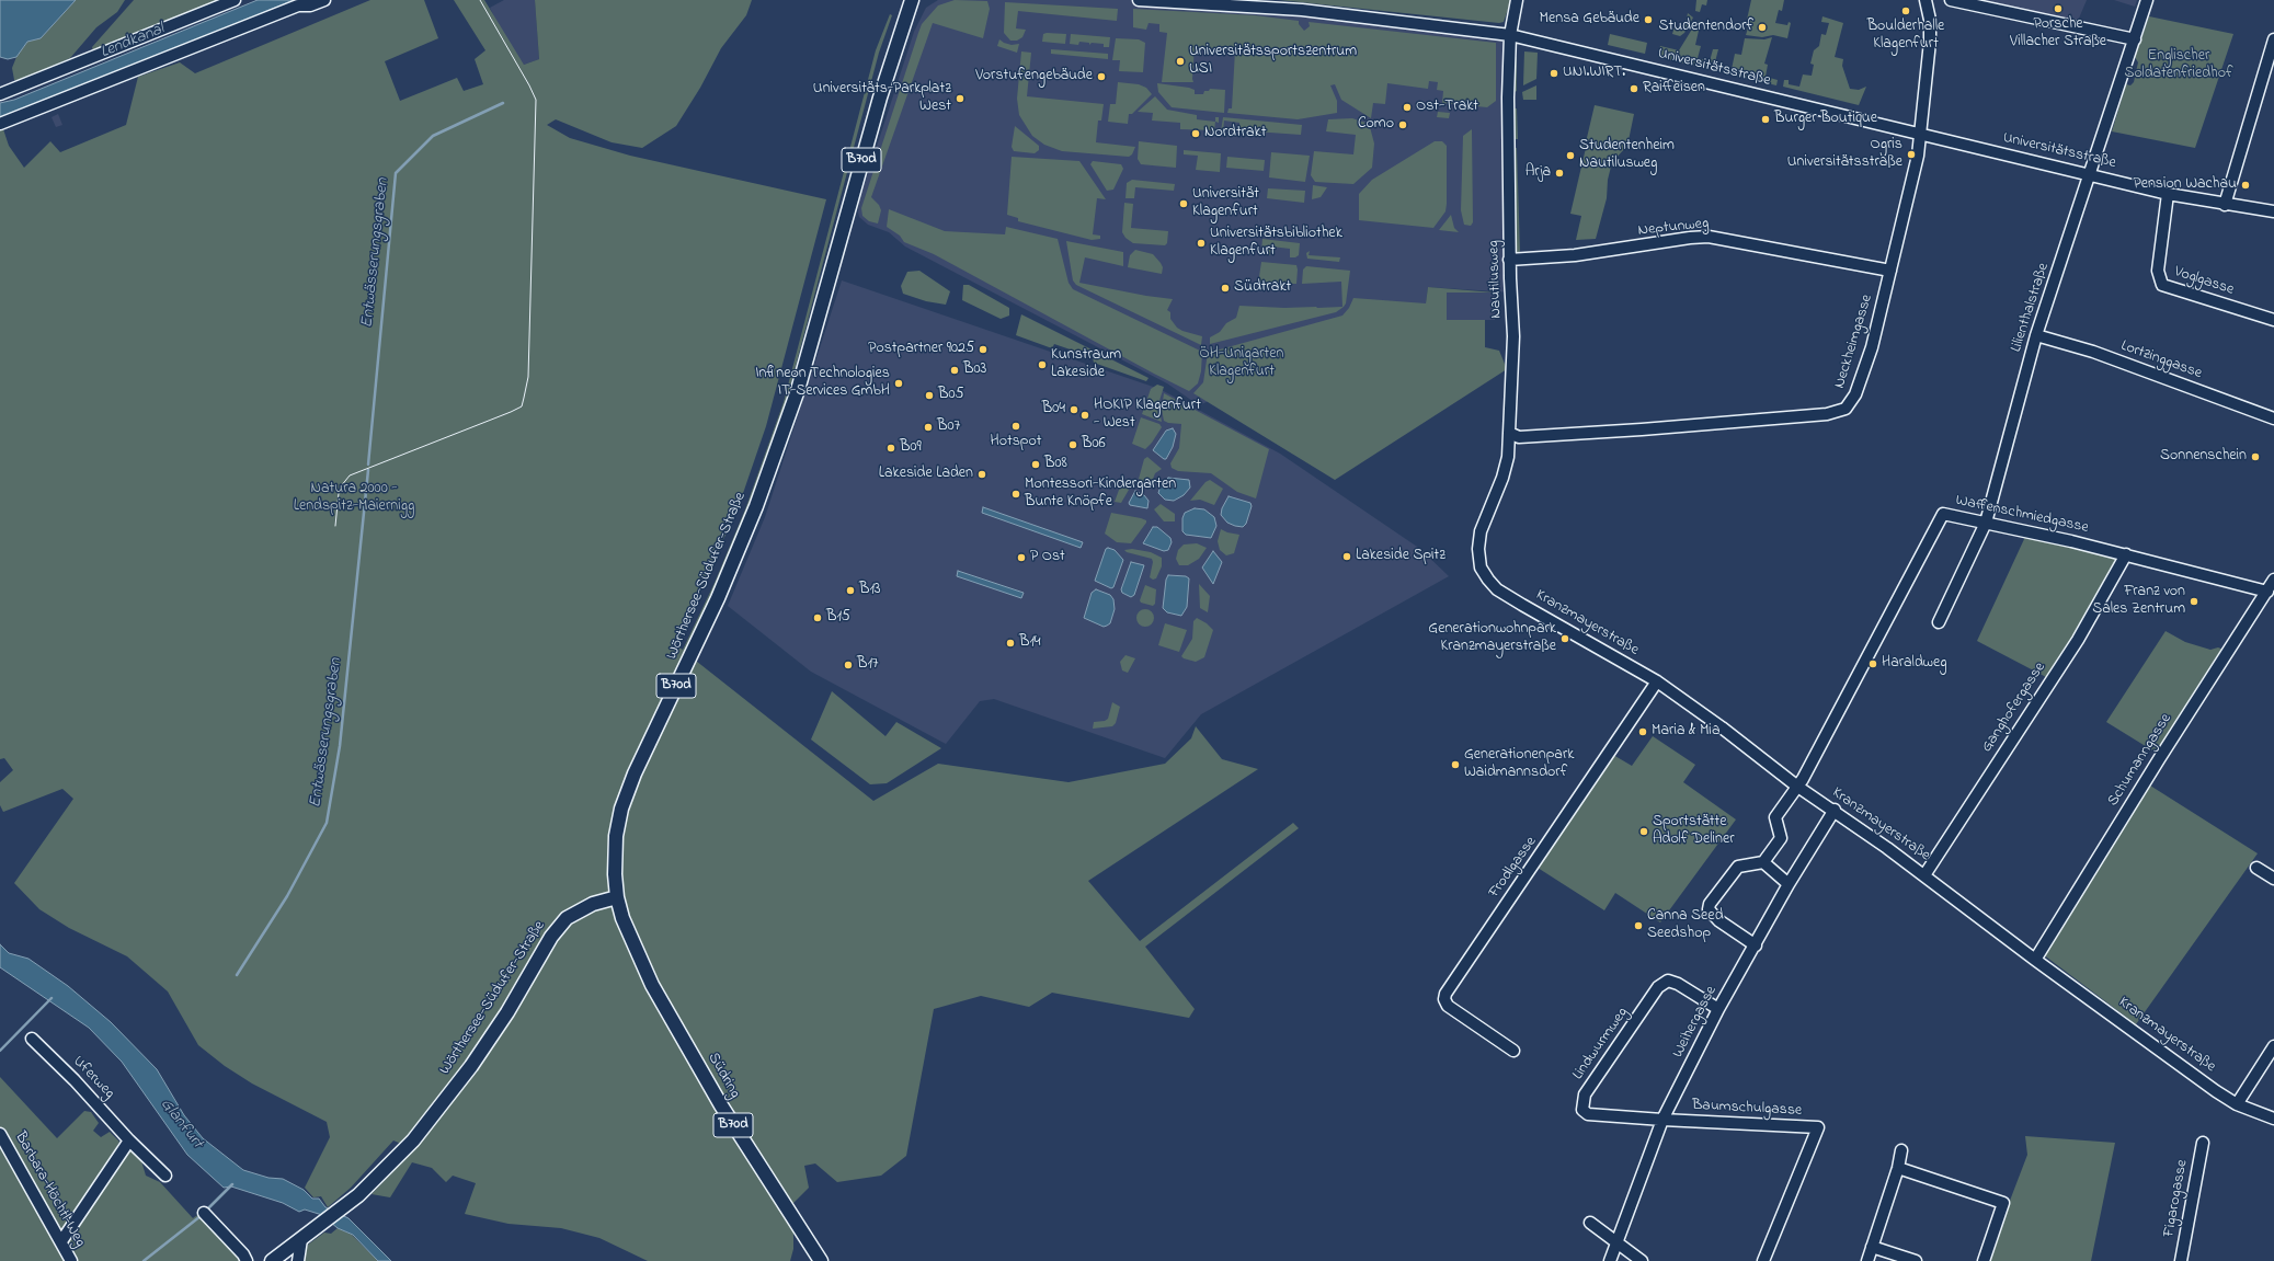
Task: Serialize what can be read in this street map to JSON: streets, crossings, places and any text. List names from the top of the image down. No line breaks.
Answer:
{"streets":{"main road":["B70d","Wörthersee-Südufer-Straße","Südring"],"street":["Universitätsstraße","Neptunweg","Nautilusweg","Voglgasse","Lilienthalstraße","Neckheimgasse","Lortzinggasse","Waffenschmiedgasse","Kranzmayerstraße","Ganghofergasse","Schumanngasse","Frodlgasse","Weihergasse","Lindwurmweg","Uferweg","Baumschulgasse","Barbara-Höchtl-Weg","Figarogasse"]},"crossings":[["Universitätsstraße","Nautilusweg"],["Universitätsstraße","Voglgasse"],["Universitätsstraße","Lilienthalstraße"],["Universitätsstraße","Neckheimgasse"],["Neptunweg","Nautilusweg"],["Neptunweg","Neckheimgasse"],["Nautilusweg","Neckheimgasse"],["Nautilusweg","Kranzmayerstraße"],["Lilienthalstraße","Lortzinggasse"],["Lilienthalstraße","Waffenschmiedgasse"],["Waffenschmiedgasse","Kranzmayerstraße"],["Waffenschmiedgasse","Ganghofergasse"],["Waffenschmiedgasse","Schumanngasse"],["Wörthersee-Südufer-Straße","Südring"],["Kranzmayerstraße","Ganghofergasse"],["Kranzmayerstraße","Schumanngasse"],["Kranzmayerstraße","Frodlgasse"],["Kranzmayerstraße","Weihergasse"],["Weihergasse","Lindwurmweg"],["Weihergasse","Baumschulgasse"],["Lindwurmweg","Baumschulgasse"]],"water":["Lendkanal","Entwässerungsgraben","Glanfurt"],"parks":["Englischer Soldatenfriedhof","ÖH-Unigarten Klagenfurt","Natura 2000 - Lendspitz-Maiernigg"],"places":["Porsche Villacher Straße","Boulderhalle Klagenfurt","Mensa Gebäude","Studentendorf","Universitätssportszentrum USI","UNI.WIRT.","Vorstufengebäude","Raiffeisen","Universitäts-Parkplatz West","Ost-Trakt","Burger Boutique","Como","Nordtrakt","Ogris Universitätsstraße","Studentenheim Nautilusweg","Arja","Pension Wachau","Universität Klagenfurt","Universitätsbibliothek Klagenfurt","Südtrakt","Postpartner 9025","Kunstraum Lakeside","B03","Infineon Technologies IT-Services GmbH","B05","B04","HOKIP Klagenfurt - West","Hotspot","B07","B06","B09","Sonnenschein","B08","Lakeside Laden","Montessori-Kindergarten Bunte Knöpfe","Lakeside Spitz","P Ost","B13","Franz von Sales Zentrum","B15","Generationwohnpark Kranzmayerstraße","B14","Haraldweg","B17","Maria & Mia","Generationenpark Waidmannsdorf","Sportstätte Adolf Deliner","Canna Seed Seedshop"]}
